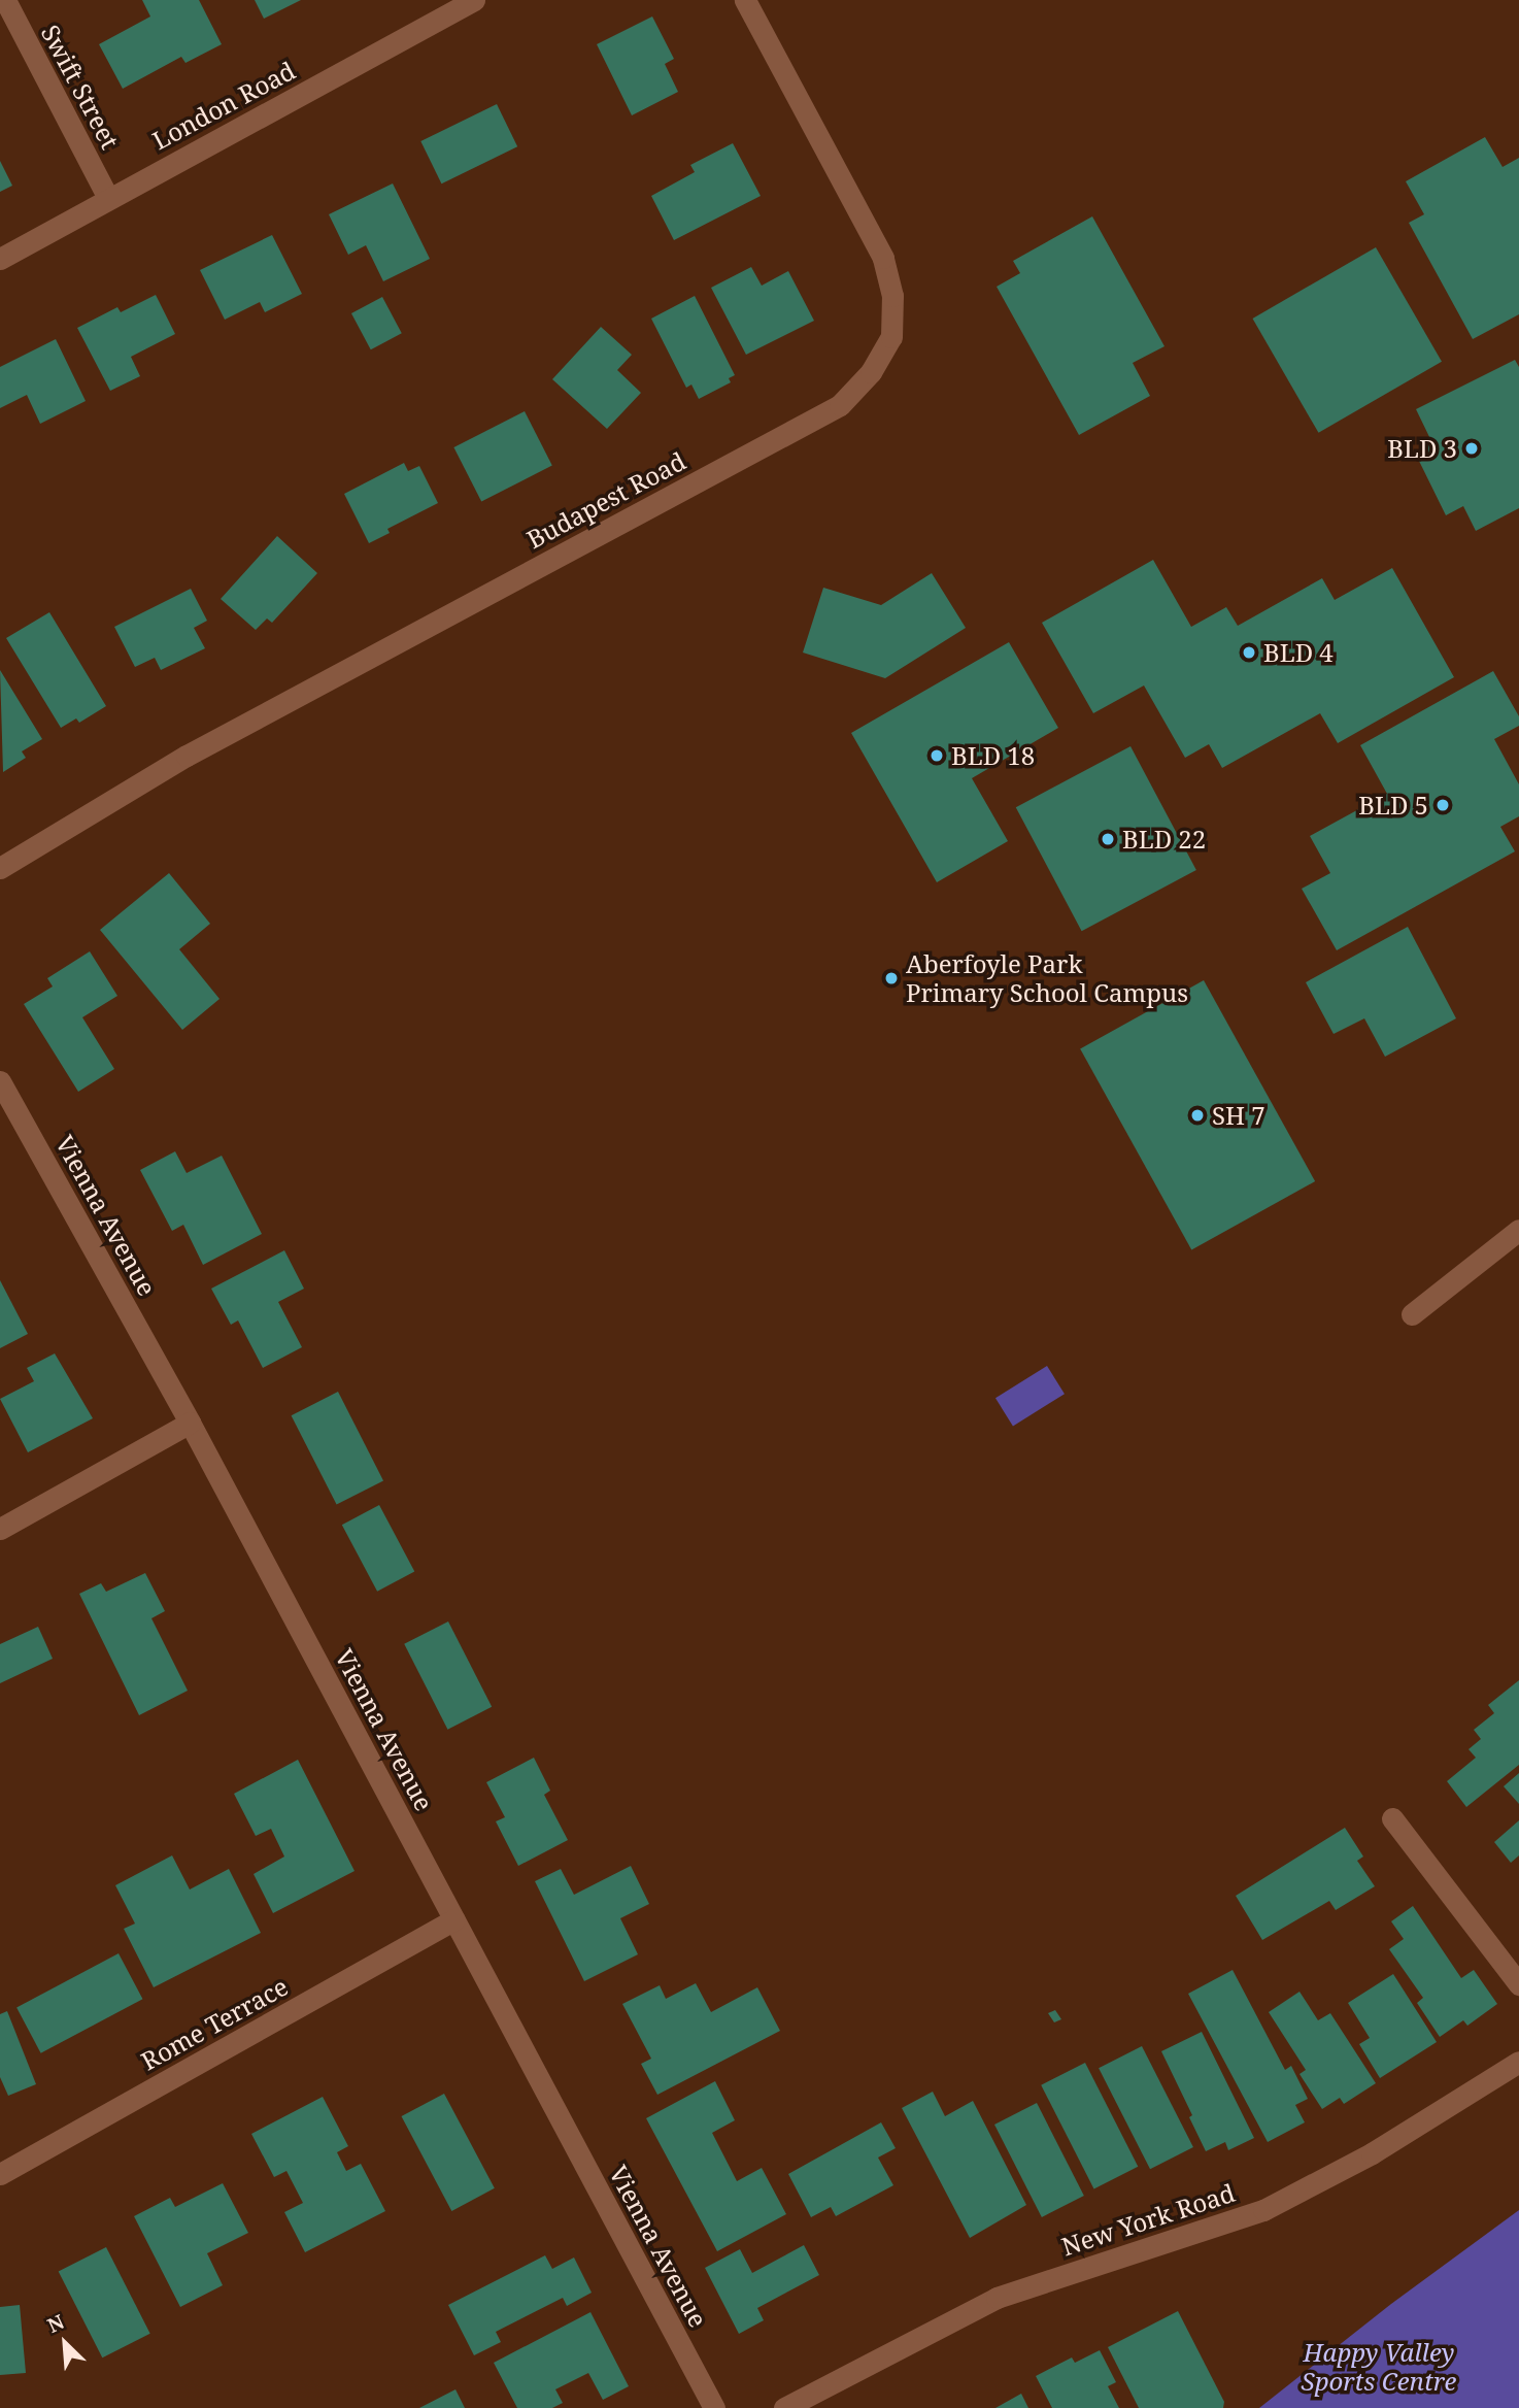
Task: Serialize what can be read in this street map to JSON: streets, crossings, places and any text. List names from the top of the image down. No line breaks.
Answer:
{"streets":{"street":["Swift Street","London Road","Budapest Road","Vienna Avenue","Rome Terrace","New York Road"]},"crossings":[["Swift Street","London Road"],["Vienna Avenue","Rome Terrace"]],"parks":["Happy Valley Sports Centre"],"places":["BLD 3","BLD 4","BLD 18","BLD 5","BLD 22","Aberfoyle Park Primary School Campus","SH 7"],"north":"top left"}
